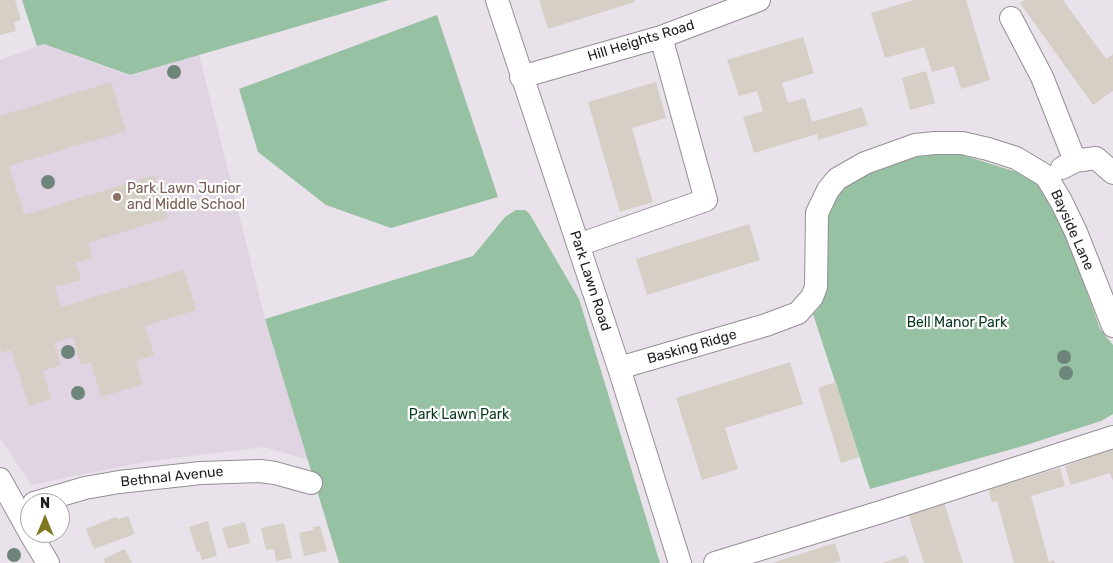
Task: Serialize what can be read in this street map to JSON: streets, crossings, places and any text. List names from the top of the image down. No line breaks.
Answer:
{"streets":{"street":["Hill Heights Road","Bayside Lane","Park Lawn Road","Basking Ridge","Bethnal Avenue"]},"crossings":[["Hill Heights Road","Park Lawn Road"],["Bayside Lane","Basking Ridge"],["Park Lawn Road","Basking Ridge"]],"parks":["Bell Manor Park","Park Lawn Park"],"places":["Park Lawn Junior and Middle School"],"north":"top"}
